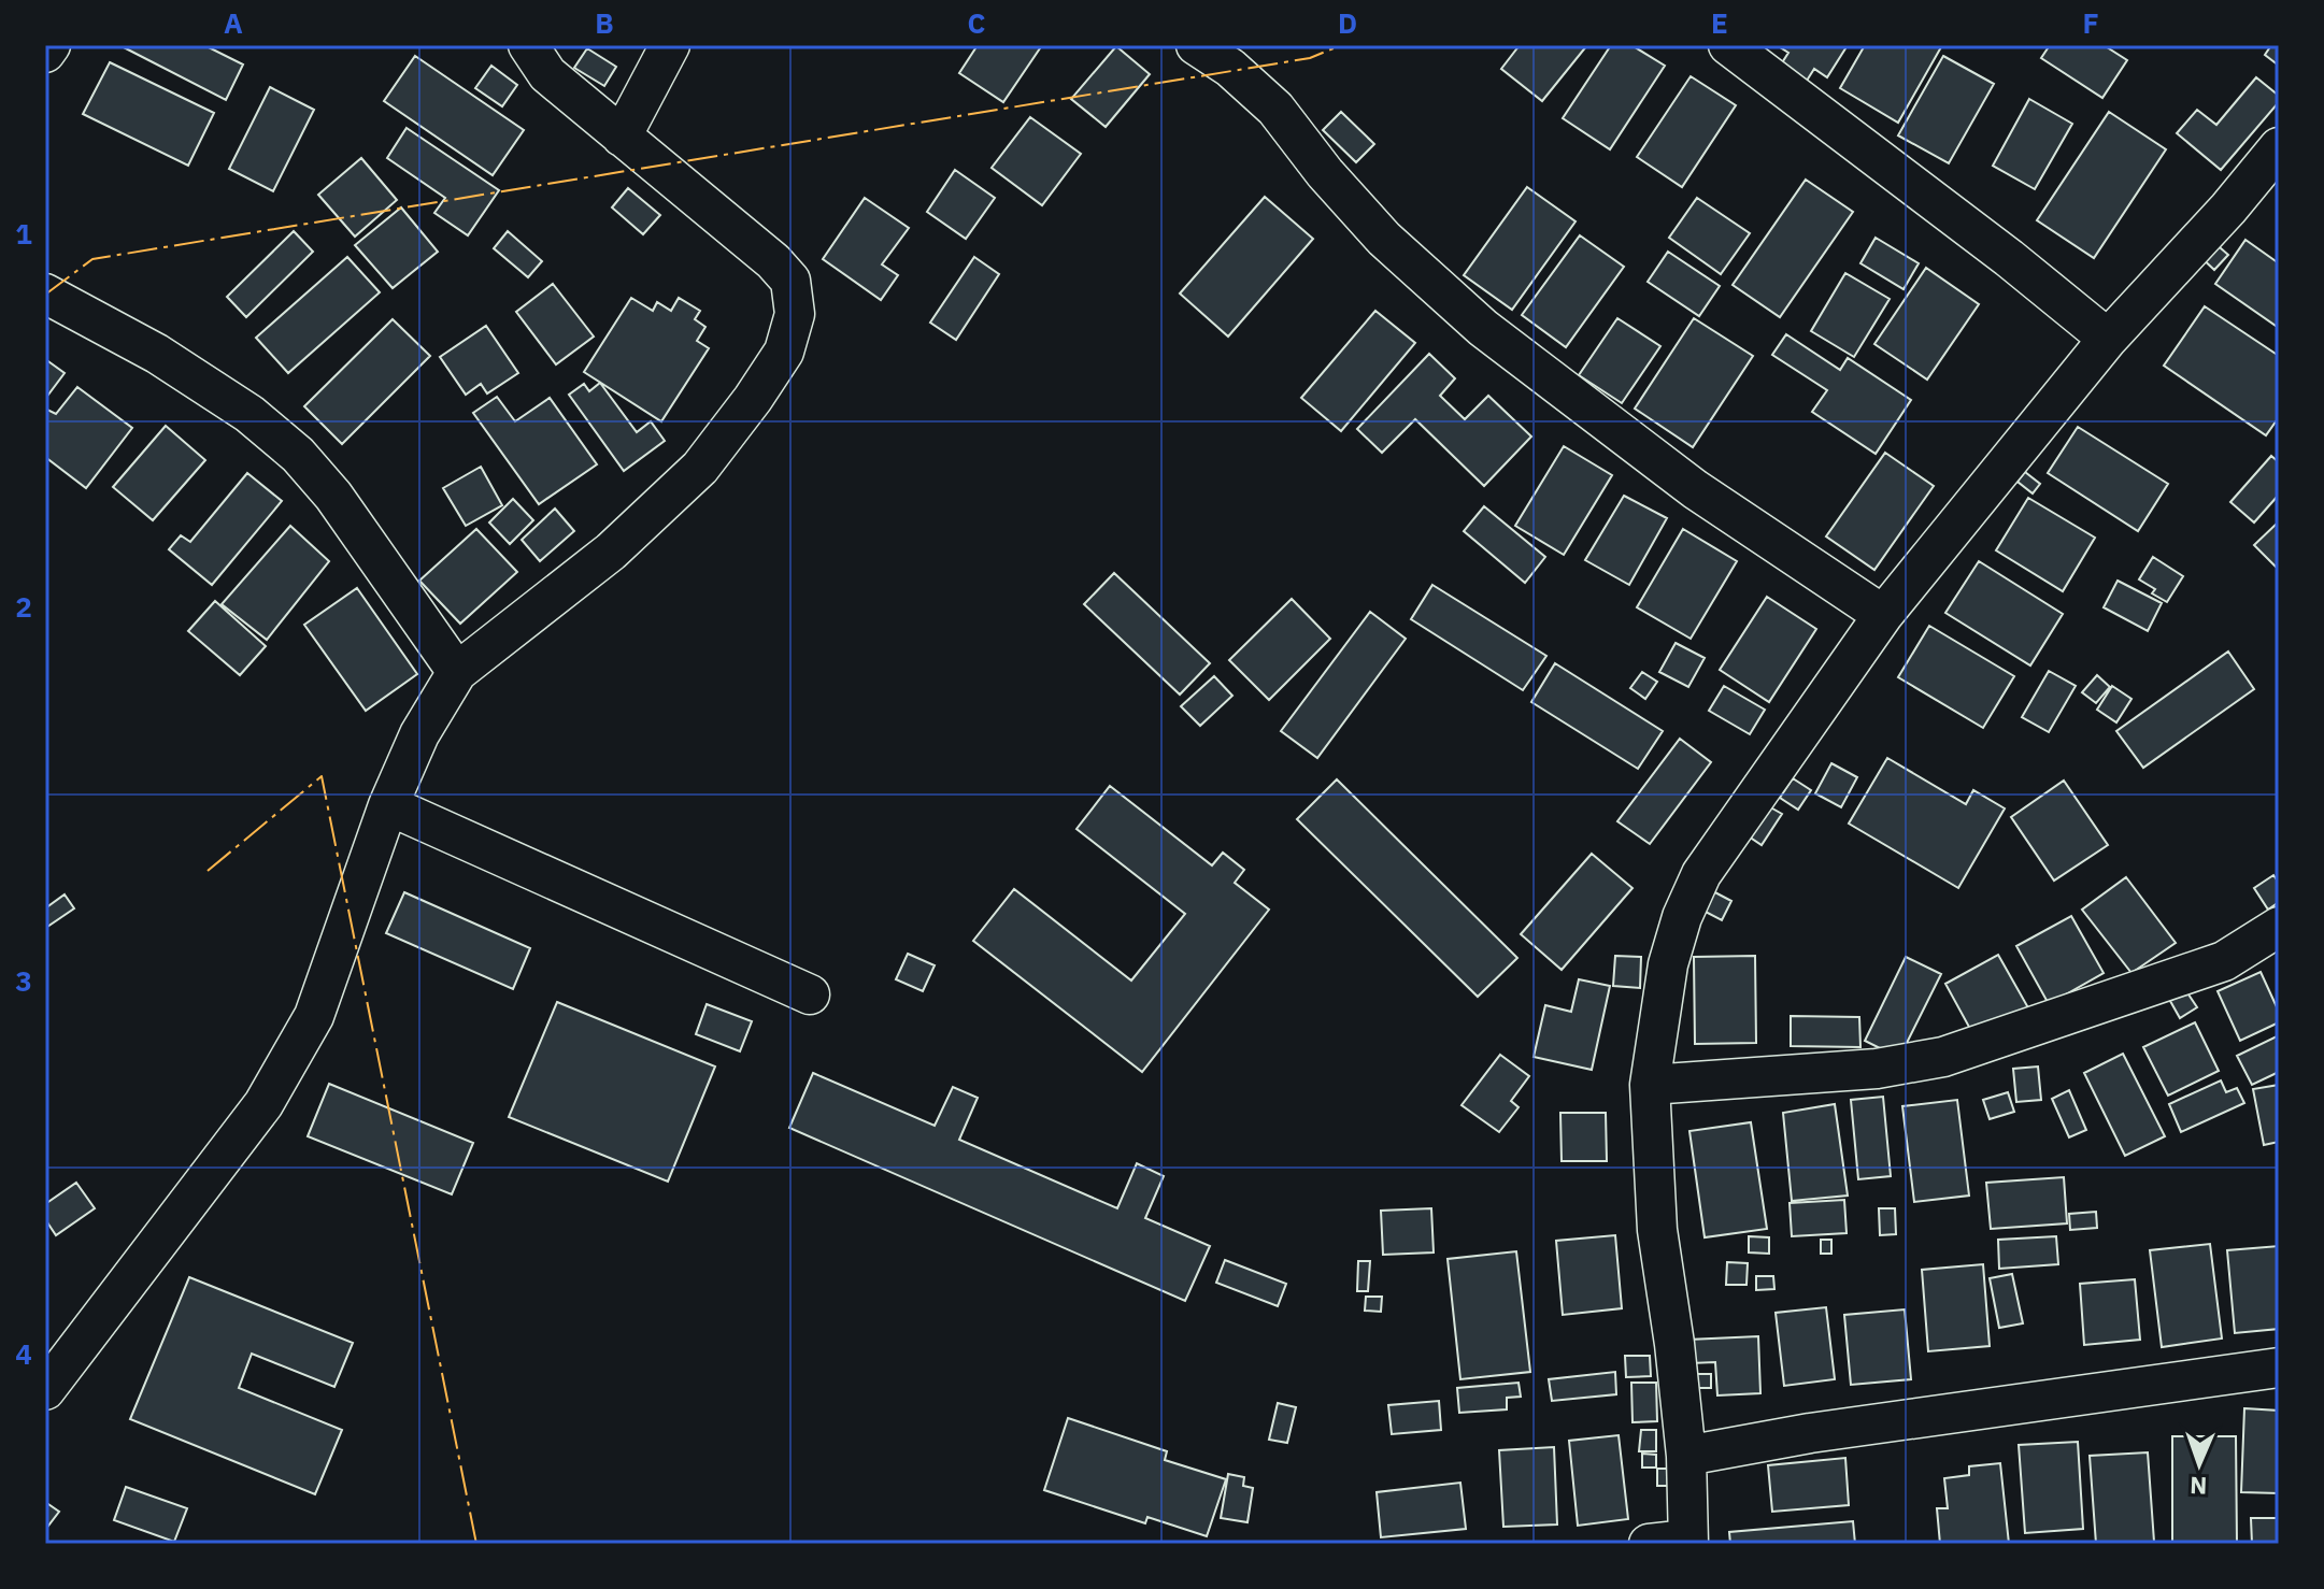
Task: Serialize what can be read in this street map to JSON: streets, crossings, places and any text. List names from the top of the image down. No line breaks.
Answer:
{"north":"bottom","grid":{"columns":["A","B","C","D","E","F"],"rows":["1","2","3","4"]}}
